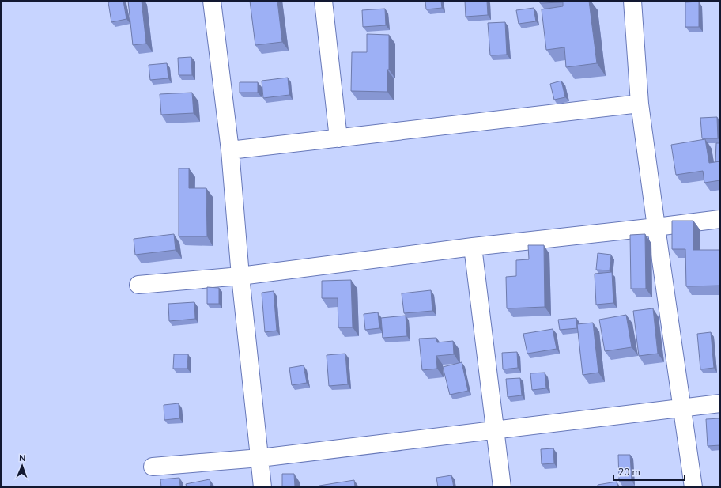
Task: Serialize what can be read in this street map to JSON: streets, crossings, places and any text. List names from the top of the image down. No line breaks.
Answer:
{"scale_bar":"20 m","north":"top"}
